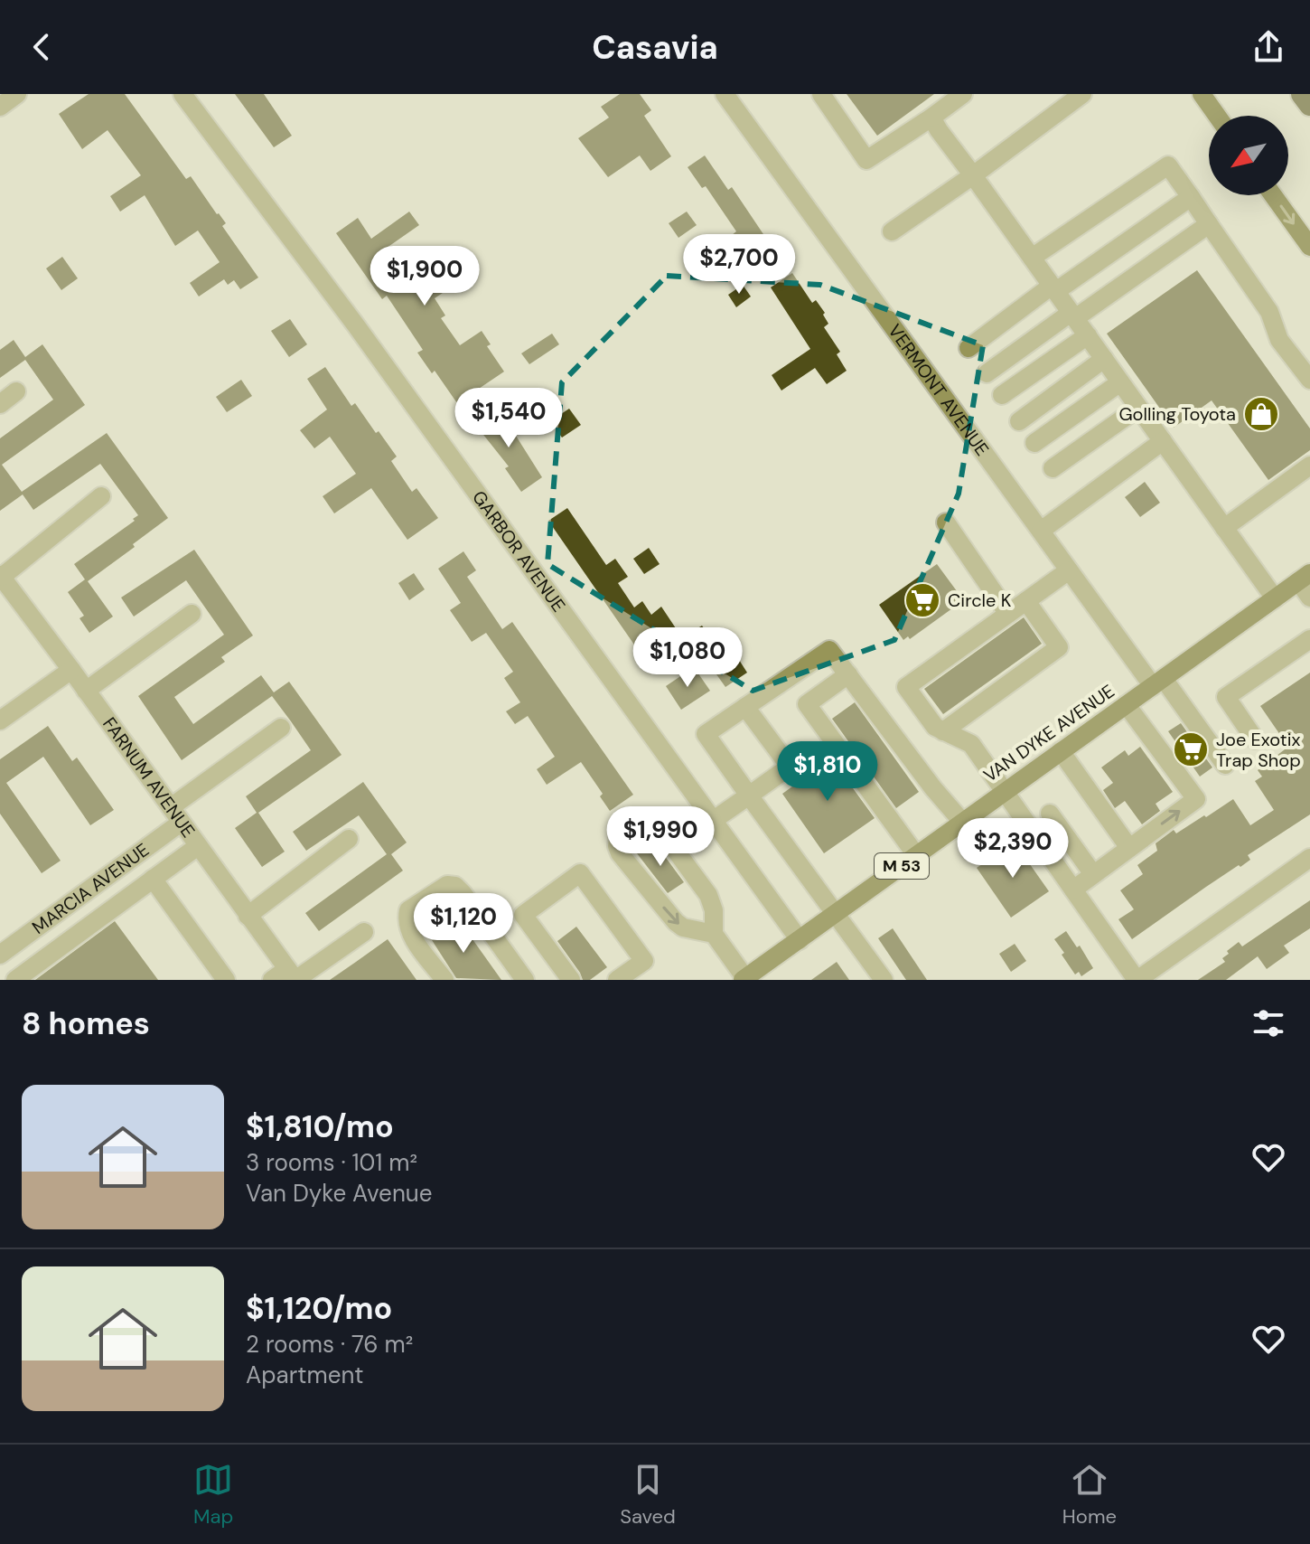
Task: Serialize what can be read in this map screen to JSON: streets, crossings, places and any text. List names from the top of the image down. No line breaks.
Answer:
{"streets":{"main road":["VAN DYKE AVENUE","M 53"],"street":["VERMONT AVENUE","GARBOR AVENUE","FARNUM AVENUE","MARCIA AVENUE"]},"crossings":[["VERMONT AVENUE","VAN DYKE AVENUE"],["GARBOR AVENUE","VAN DYKE AVENUE"],["FARNUM AVENUE","MARCIA AVENUE"]],"places":{"shop":["Golling Toyota"],"supermarket":["Circle K","Joe Exotix Trap Shop"]},"north":"bottom left","page":{"header":"Casavia","price":["$2,700","$1,900","$1,540","$1,080","$1,810","$1,990","$2,390","$1,120"],"heading":"8 homes","list":[{"name":"$1,810/mo","note":"3 rooms · 101 m² · Van Dyke Avenue"},{"name":"$1,120/mo","note":"2 rooms · 76 m² · Apartment"}],"tabs":["Map","Saved","Home"]}}
